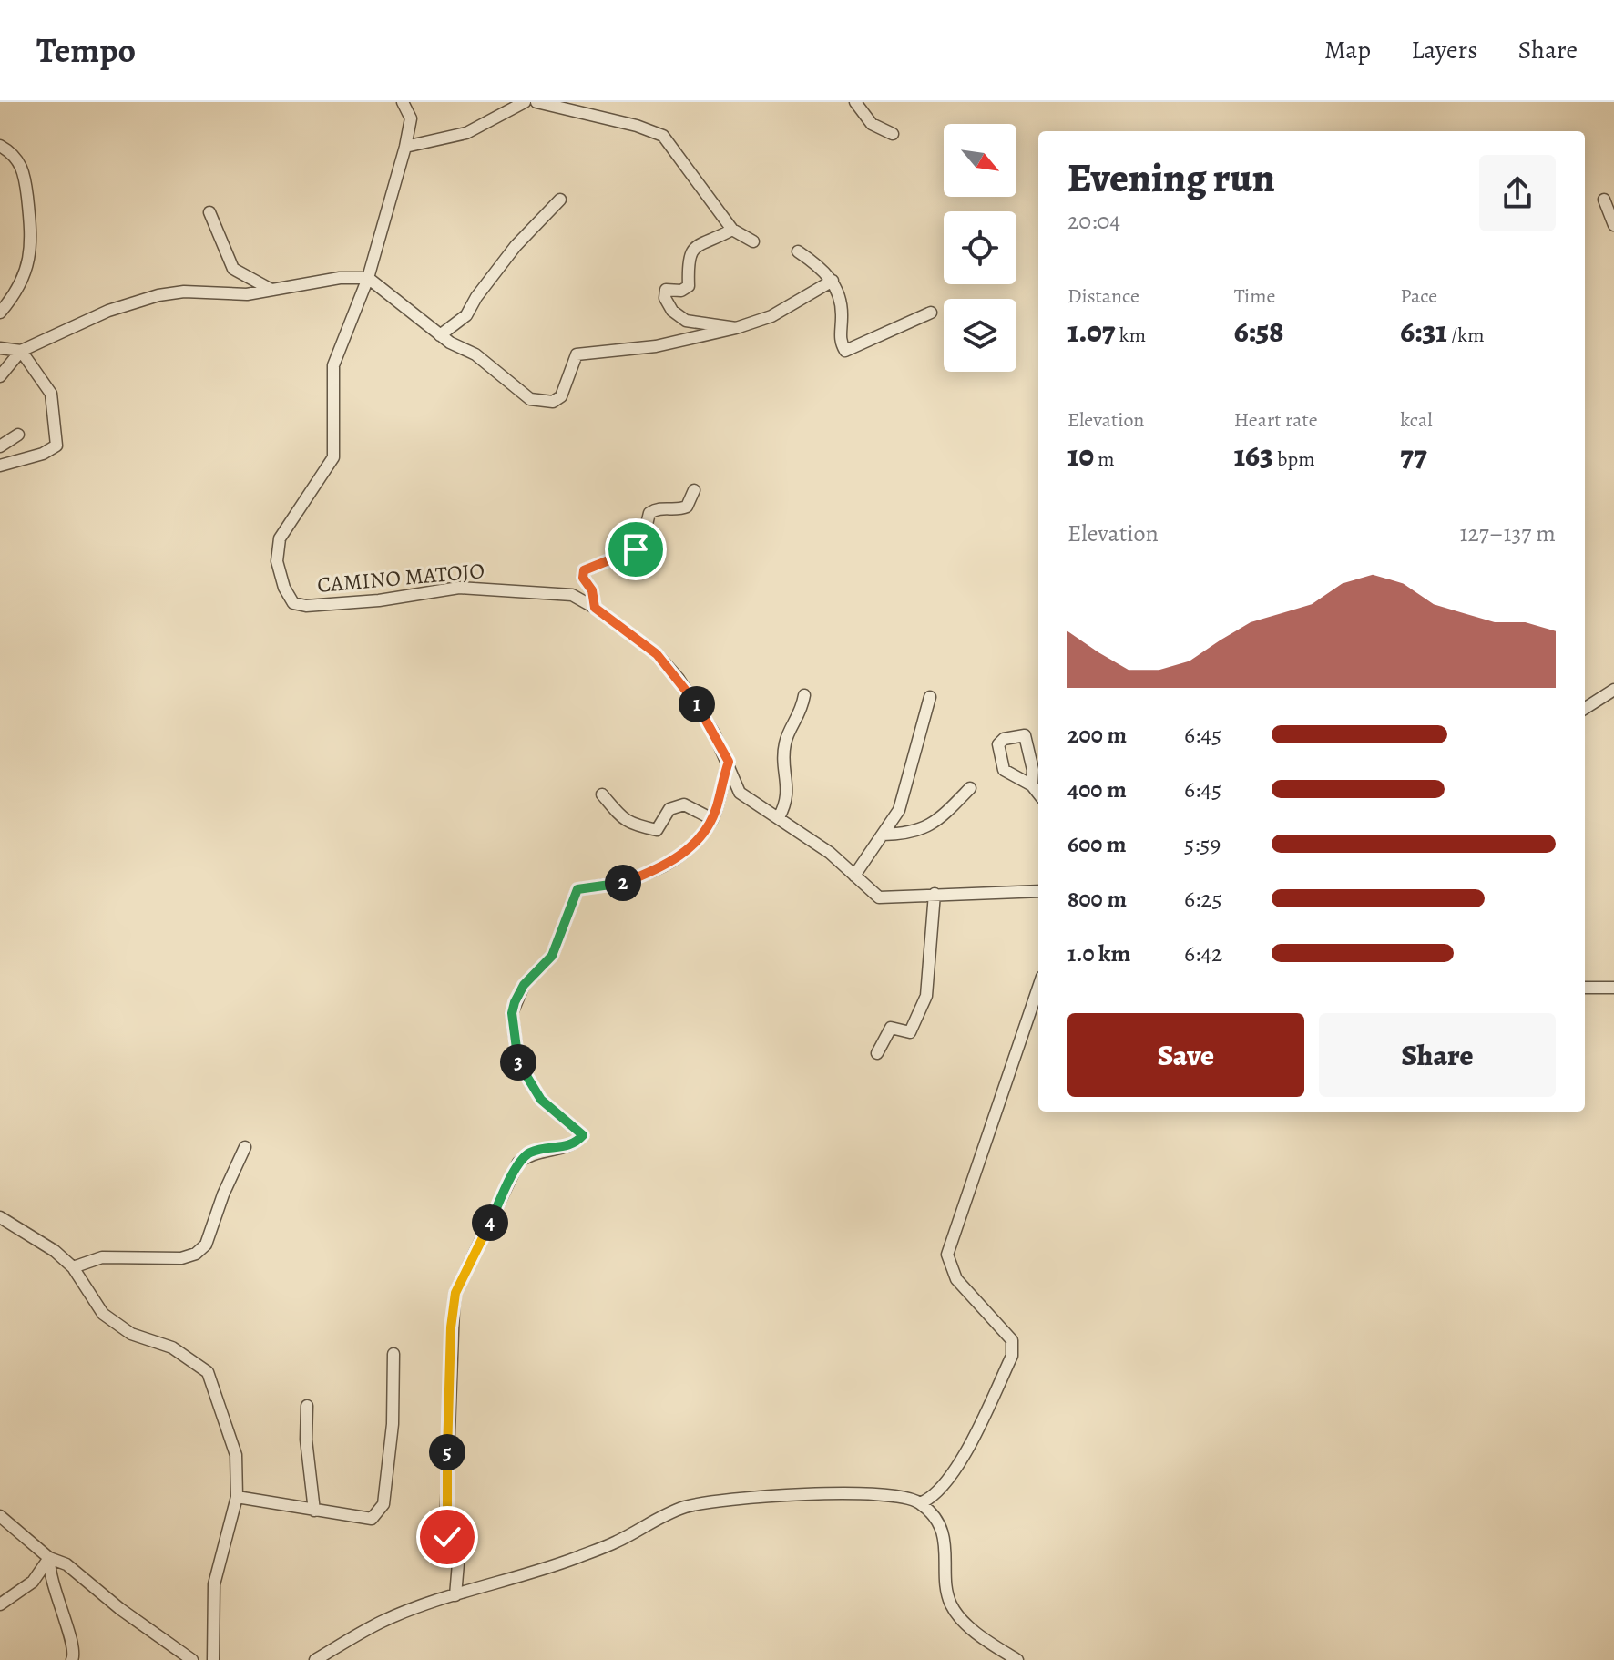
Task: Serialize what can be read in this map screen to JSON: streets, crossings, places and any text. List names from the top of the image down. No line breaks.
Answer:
{"streets":{"street":["CAMINO MATOJO"]},"north":"bottom right","page":{"header":"Tempo","nav":["Map","Layers","Share"],"heading":["Evening run","20:04"],"stats":[["Distance","1.07 km"],["Time","6:58"],["Pace","6:31 /km"],["Elevation","10 m"],["Heart rate","163 bpm"],["kcal","77"]],"chart":["Elevation","127–137 m"],"pins":["1","2","3","4","5"],"list":[{"name":"200 m","note":"6:45"},{"name":"400 m","note":"6:45"},{"name":"600 m","note":"5:59"},{"name":"800 m","note":"6:25"},{"name":"1.0 km","note":"6:42"}],"buttons":["Save","Share"]}}
